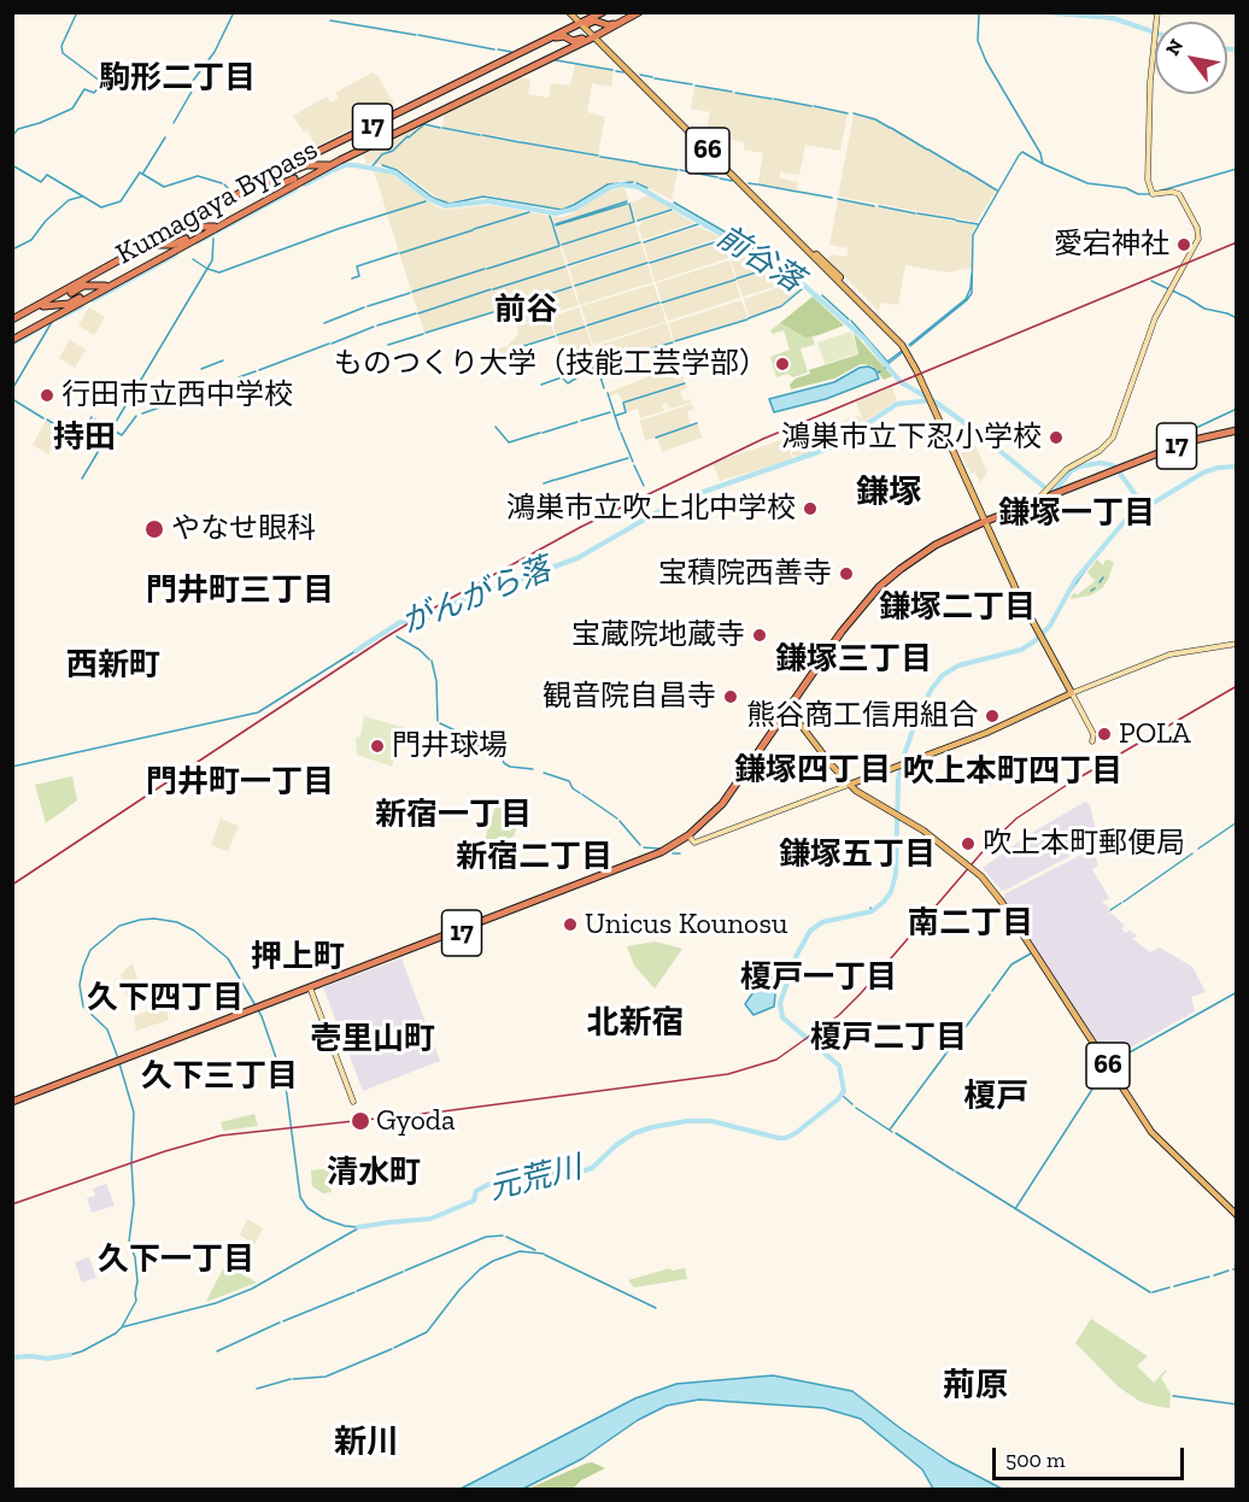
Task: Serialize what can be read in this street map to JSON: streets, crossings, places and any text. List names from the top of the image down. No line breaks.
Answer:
{"streets":{"highway":["17","Kumagaya Bypass"],"main road":["66"]},"crossings":[["17","66"],["17","Kumagaya Bypass"],["66","Kumagaya Bypass"]],"districts":["駒形二丁目","前谷","持田","鎌塚","鎌塚一丁目","門井町三丁目","鎌塚二丁目","鎌塚三丁目","西新町","鎌塚四丁目","吹上本町四丁目","門井町一丁目","新宿一丁目","鎌塚五丁目","新宿二丁目","南二丁目","押上町","榎戸一丁目","久下四丁目","北新宿","榎戸二丁目","壱里山町","久下三丁目","榎戸","清水町","久下一丁目","荊原","新川"],"water":["前谷落","がんがら落","元荒川"],"places":["愛宕神社","ものつくり大学（技能工芸学部）","行田市立西中学校","鴻巣市立下忍小学校","鴻巣市立吹上北中学校","やなせ眼科","宝積院西善寺","宝蔵院地蔵寺","観音院自昌寺","熊谷商工信用組合","POLA","門井球場","吹上本町郵便局","Unicus Kounosu","Gyoda"],"scale_bar":"500 m","north":"top left"}
